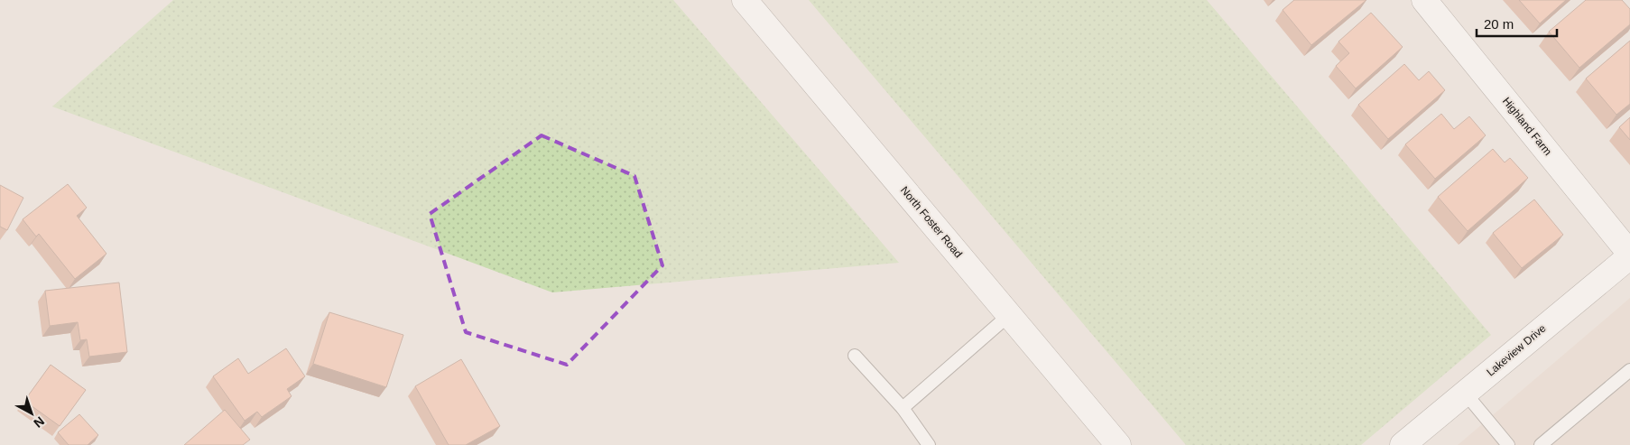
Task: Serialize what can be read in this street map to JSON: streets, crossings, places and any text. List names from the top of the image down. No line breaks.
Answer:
{"streets":{"street":["Highland Farm","North Foster Road","Lakeview Drive"]},"crossings":[["Highland Farm","Lakeview Drive"]],"scale_bar":"20 m","north":"bottom right"}
